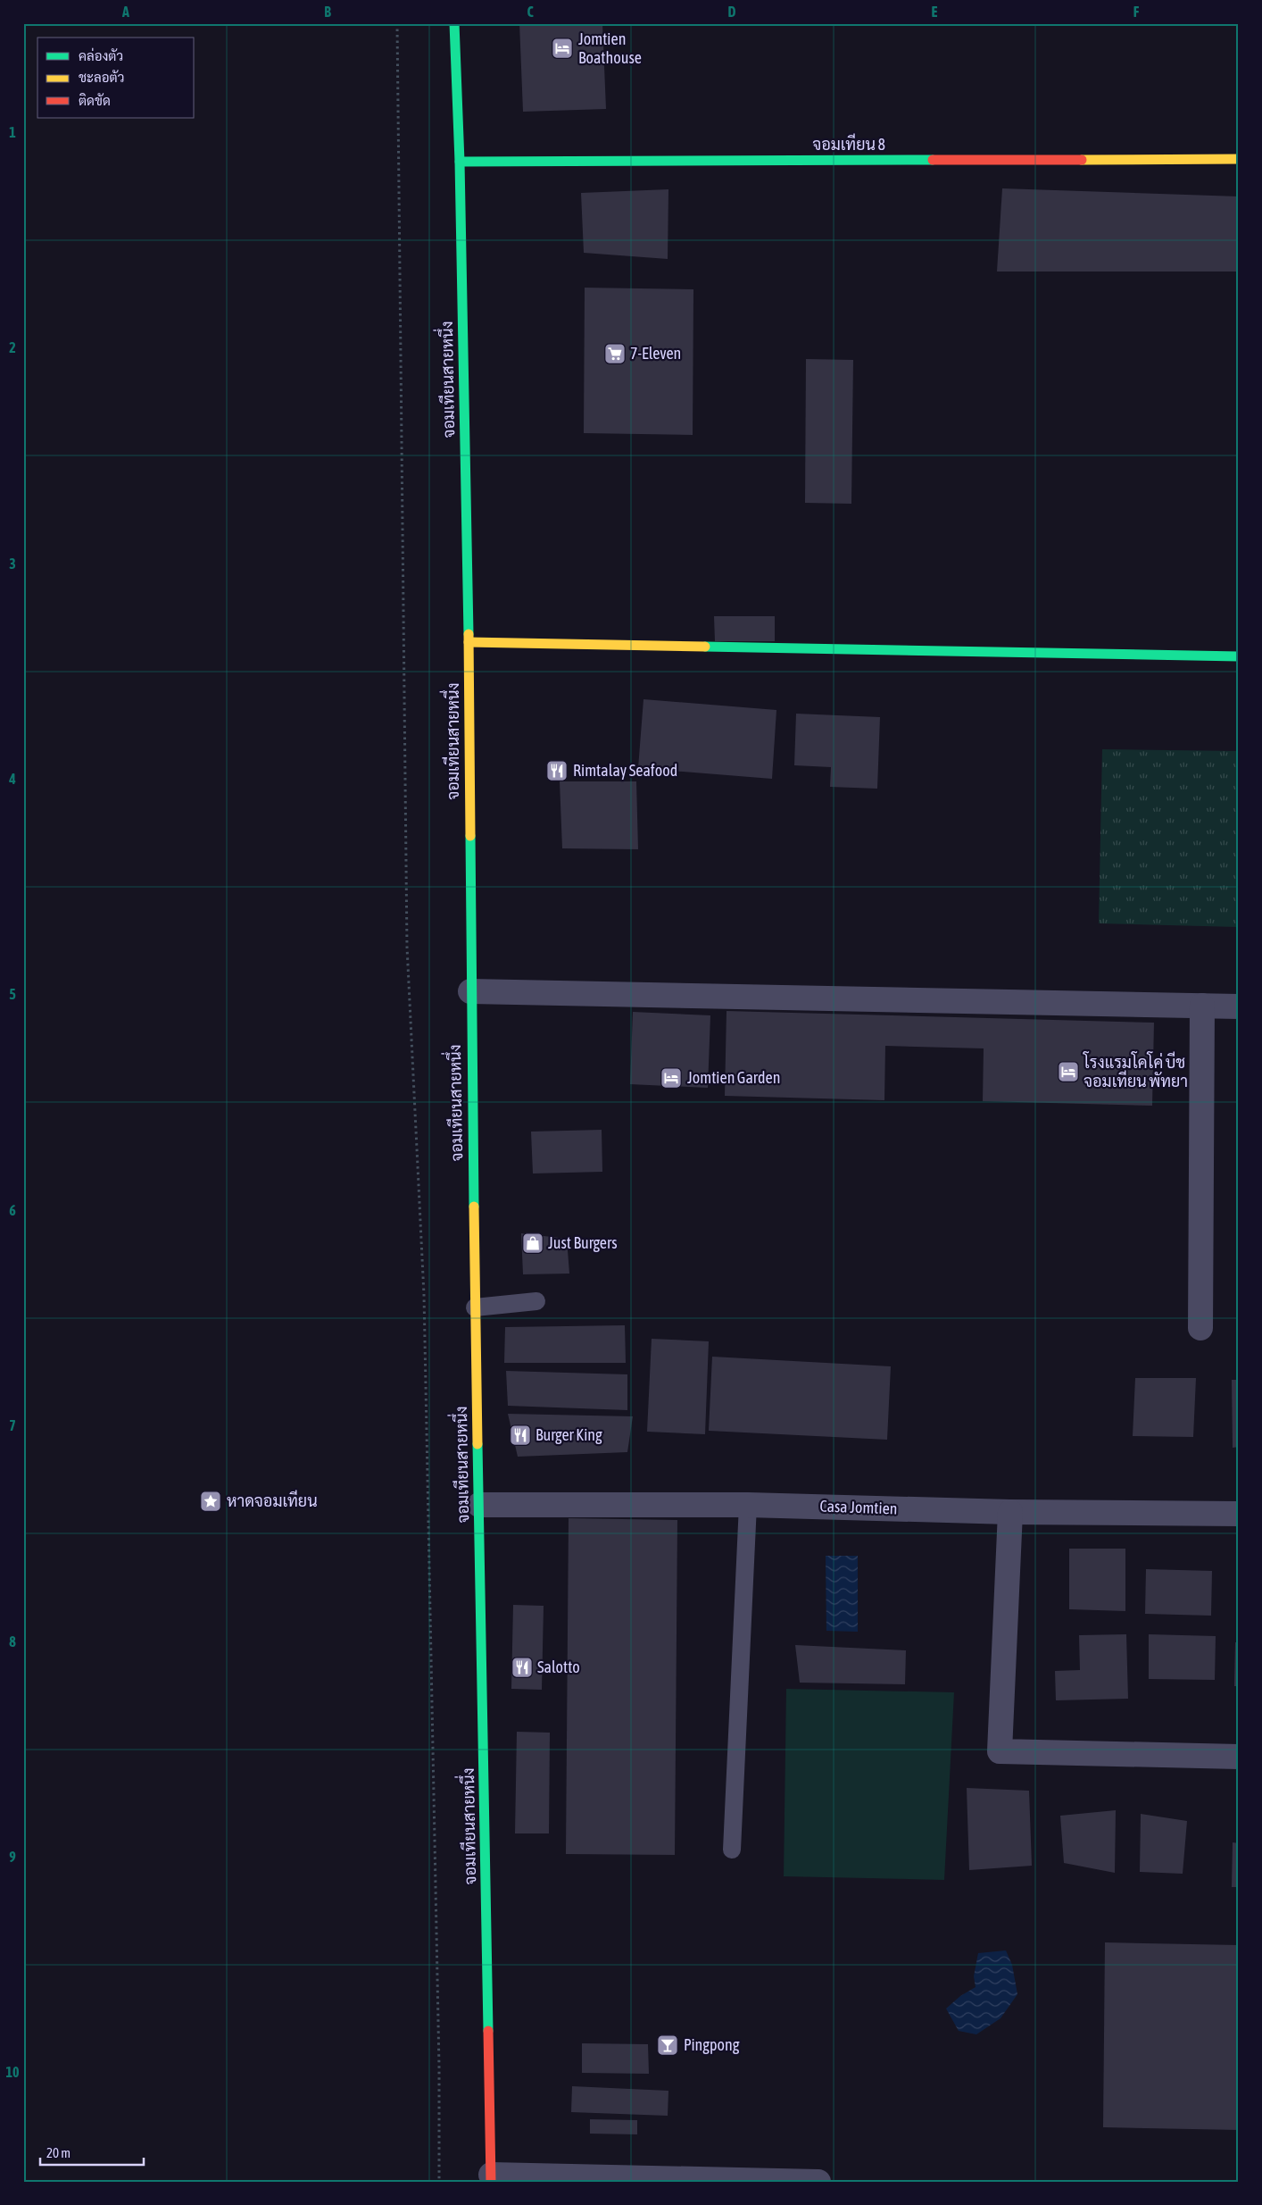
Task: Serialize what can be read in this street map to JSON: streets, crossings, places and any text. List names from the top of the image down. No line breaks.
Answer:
{"streets":{"street":["จอมเทียน 8","จอมเทียนสายหนึ่ง","Casa Jomtien"]},"crossings":[["จอมเทียน 8","จอมเทียนสายหนึ่ง"],["จอมเทียนสายหนึ่ง","Casa Jomtien"]],"places":{"hotel":["Jomtien Boathouse","โรงแรมโคโค่ บีช จอมเทียน พัทยา","Jomtien Garden"],"supermarket":["7-Eleven"],"restaurant":["Rimtalay Seafood","Burger King","Salotto"],"shop":["Just Burgers"],"place":["หาดจอมเทียน"],"bar":["Pingpong"]},"legend":["คล่องตัว","ชะลอตัว","ติดขัด"],"scale_bar":"20 m","grid":{"columns":["A","B","C","D","E","F"],"rows":["1","2","3","4","5","6","7","8","9","10"]}}
